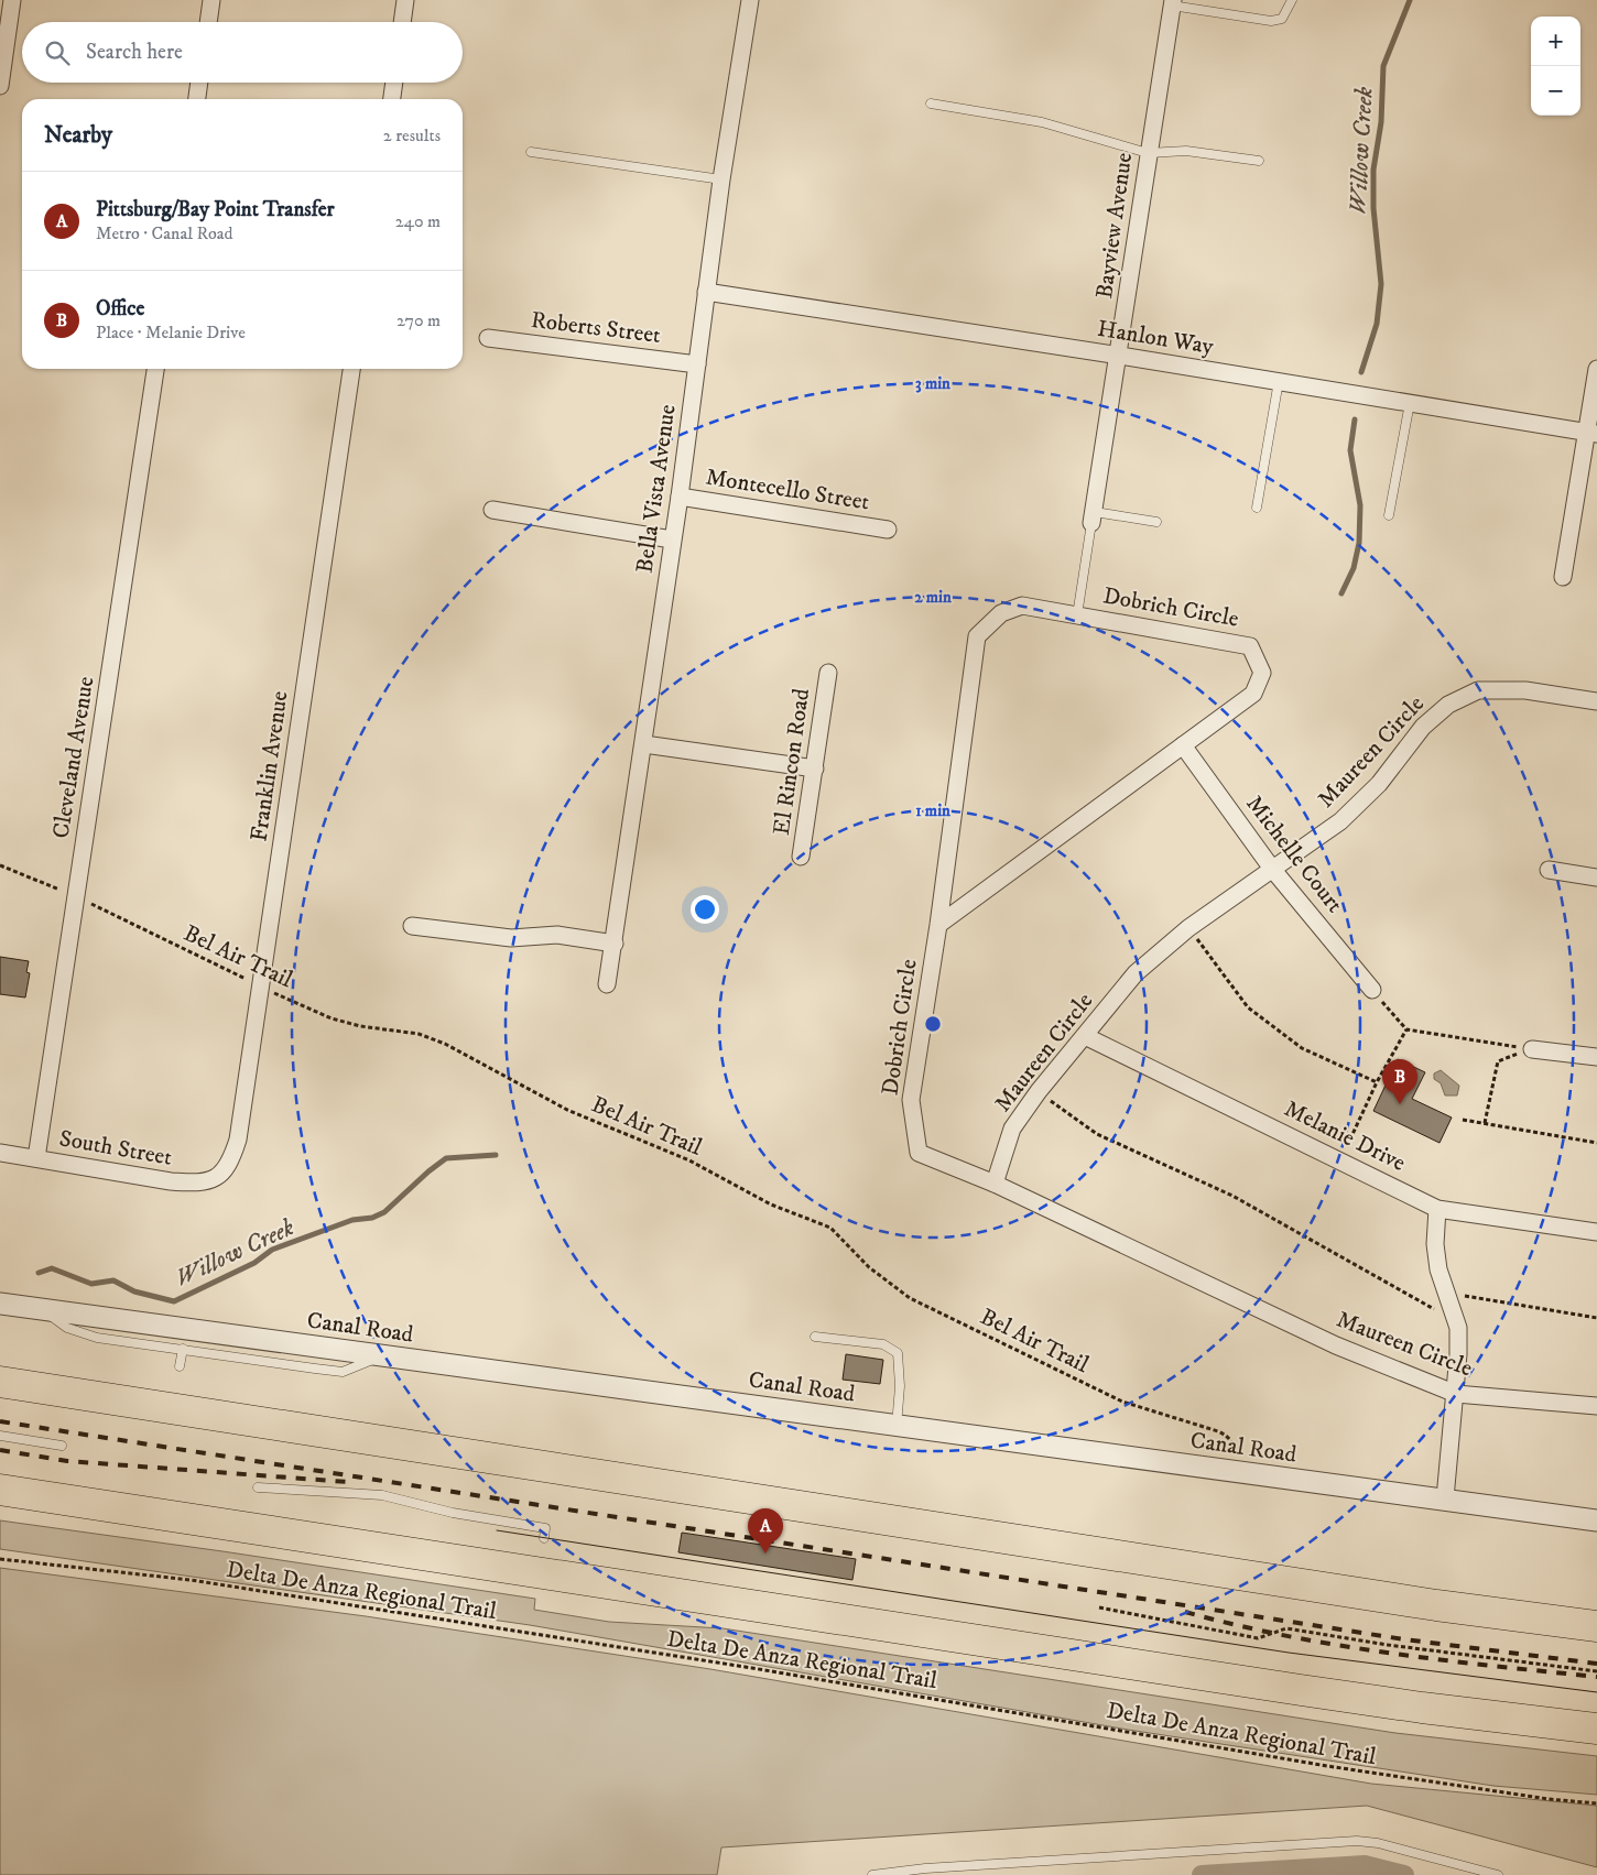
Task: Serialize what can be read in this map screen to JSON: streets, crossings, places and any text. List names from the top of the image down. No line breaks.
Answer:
{"streets":{"street":["Bayview Avenue","Roberts Street","Hanlon Way","Bella Vista Avenue","Montecello Street","Dobrich Circle","Maureen Circle","Cleveland Avenue","El Rincon Road","Franklin Avenue","Michelle Court","Melanie Drive","South Street","Canal Road"],"path":["Bel Air Trail","Delta De Anza Regional Trail"]},"crossings":[["Bayview Avenue","Hanlon Way"],["Roberts Street","Bella Vista Avenue"],["Hanlon Way","Bella Vista Avenue"],["Bella Vista Avenue","Montecello Street"],["Dobrich Circle","Maureen Circle"],["Dobrich Circle","Michelle Court"],["Maureen Circle","Michelle Court"],["Maureen Circle","Melanie Drive"],["Cleveland Avenue","Bel Air Trail"],["Cleveland Avenue","South Street"],["Franklin Avenue","Bel Air Trail"],["Franklin Avenue","South Street"],["Bel Air Trail","Canal Road"]],"water":["Willow Creek"],"page":{"map_buttons":["+","−"],"search":"Search here","heading":["Nearby","2 results"],"list":[{"mark":"A","name":"Pittsburg/Bay Point Transfer","note":"Metro · Canal Road","value":"240 m"},{"mark":"B","name":"Office","note":"Place · Melanie Drive","value":"270 m"}],"pins":["B","A"]},"rings":["3 min","2 min","1 min"]}
